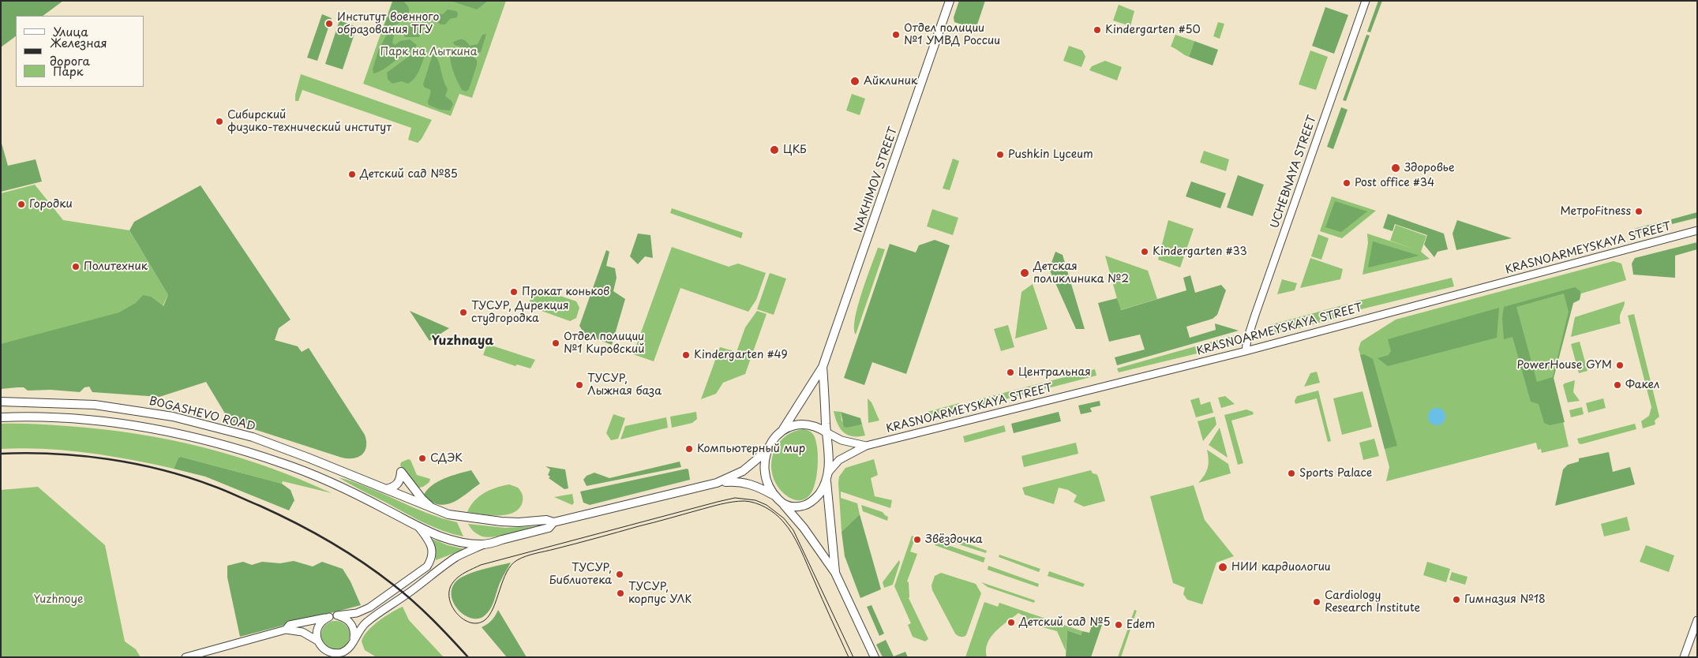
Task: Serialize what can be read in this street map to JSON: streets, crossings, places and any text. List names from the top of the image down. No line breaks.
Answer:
{"streets":{"main road":["UCHEBNAYA STREET","NAKHIMOV STREET","KRASNOARMEYSKAYA STREET","BOGASHEVO ROAD"]},"crossings":[["UCHEBNAYA STREET","KRASNOARMEYSKAYA STREET"],["NAKHIMOV STREET","KRASNOARMEYSKAYA STREET"]],"districts":["Yuzhnaya"],"parks":["Парк на Лыткина","Yuzhnoye"],"places":["Институт военного образования ТГУ","Kindergarten #50","Отдел полиции №1 УМВД России","Айклиник","Сибирский физико-технический институт","ЦКБ","Pushkin Lyceum","Здоровье","Детский сад №85","Post office #34","Городки","МетроFitness","Kindergarten #33","Политехник","Детская поликлиника №2","Прокат коньков","ТУСУР, Дирекция студгородка","Отдел полиции №1 Кировский","Kindergarten #49","PowerHouse GYM","Центральная","ТУСУР, Лыжная база","Факел","Компьютерный мир","СДЭК","Sports Palace","Звёздочка","НИИ кардиологии","ТУСУР, Библиотека","ТУСУР, корпус УЛК","Гимназия №18","Cardiology Research Institute","Детский сад №5","Edem"],"legend":["Улица","Железная дорога","Парк"]}
